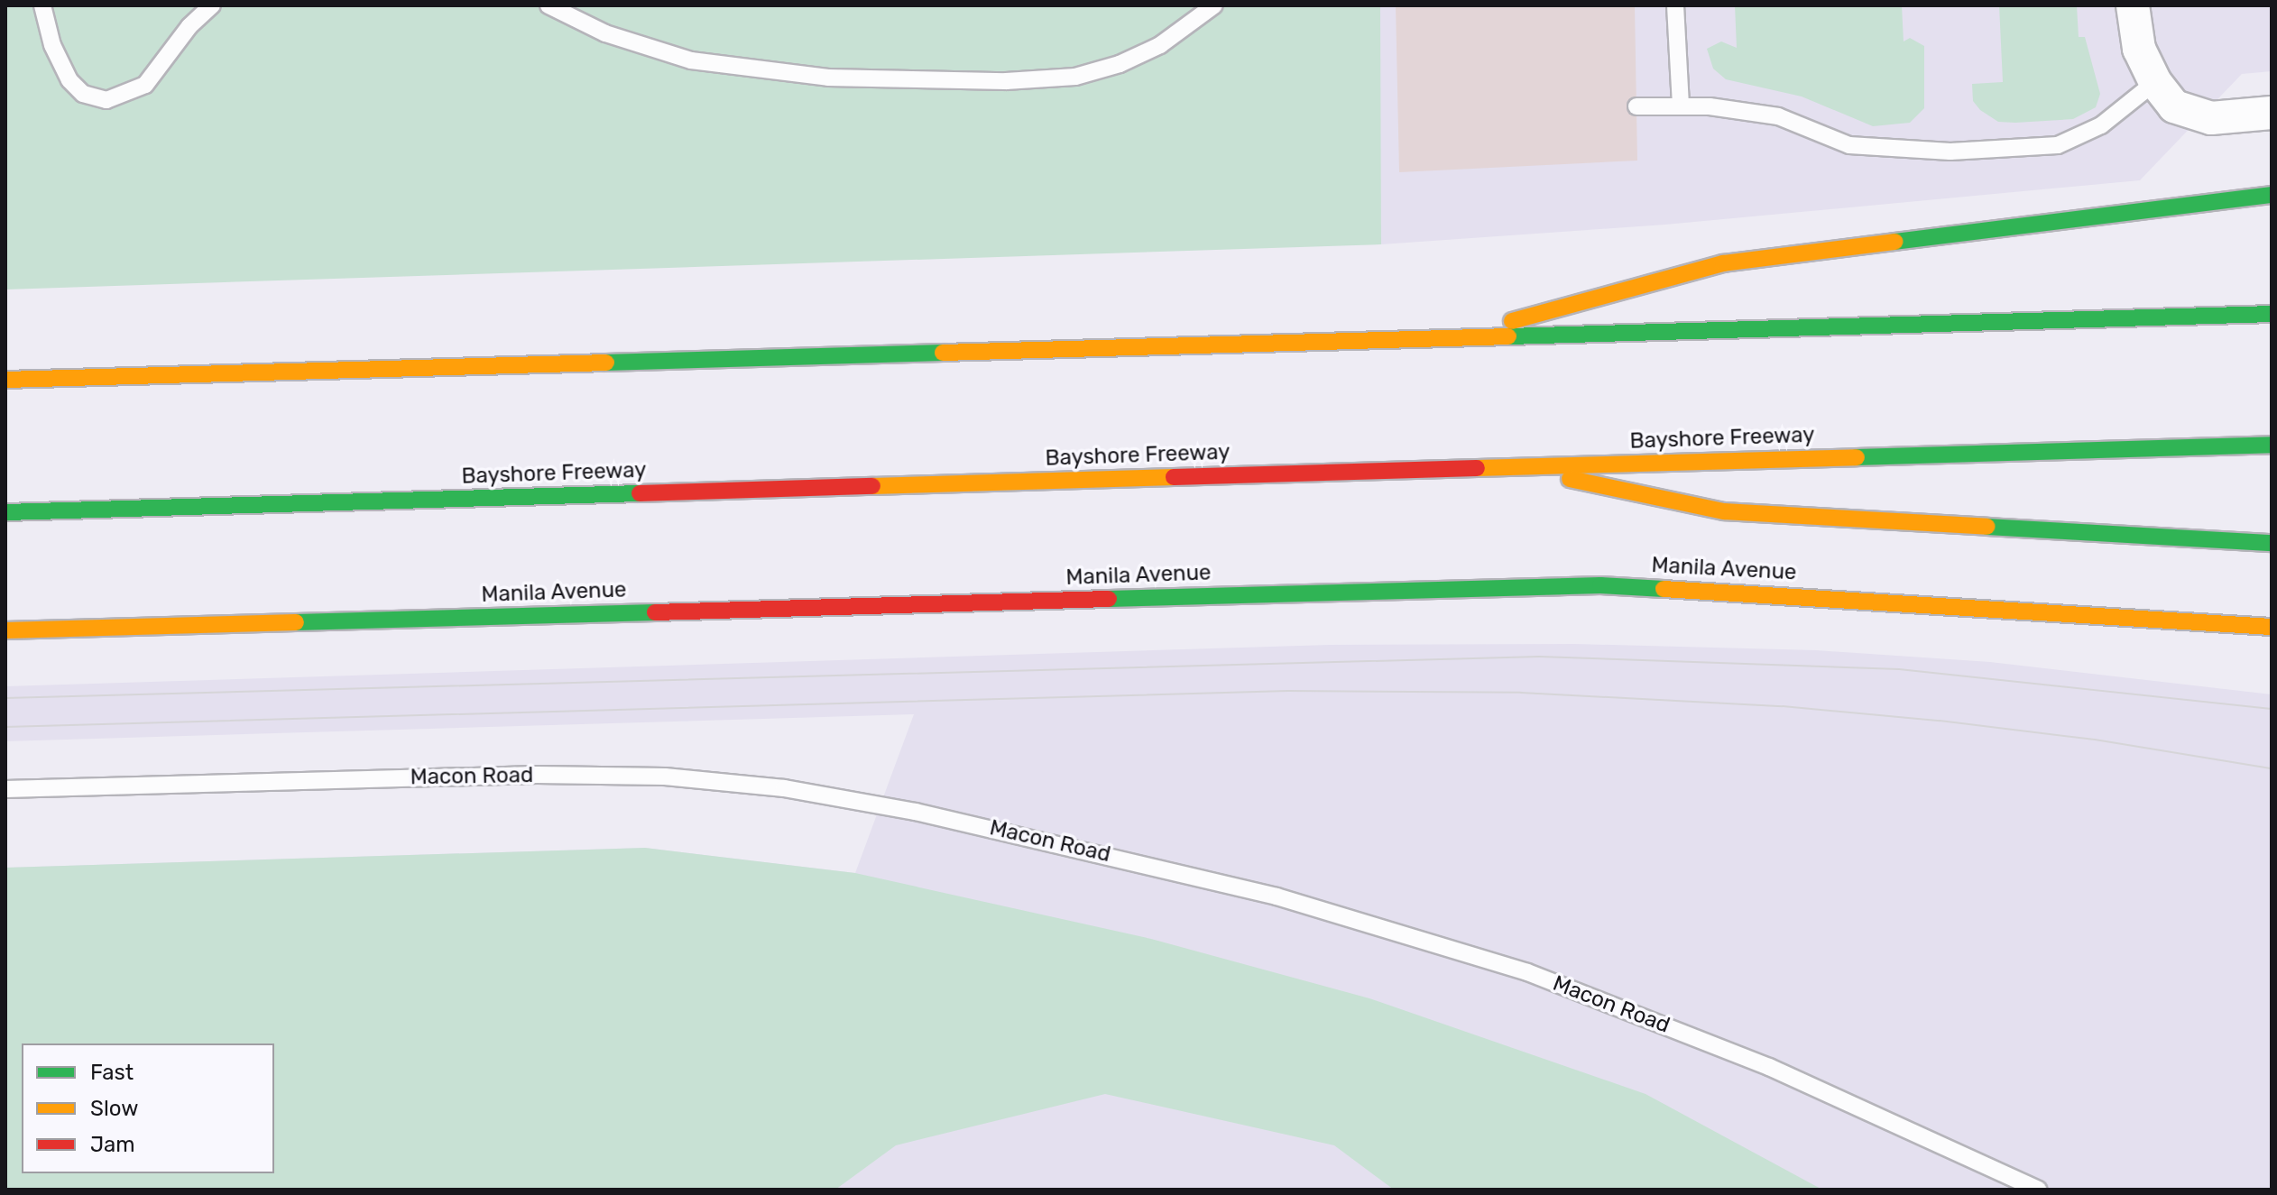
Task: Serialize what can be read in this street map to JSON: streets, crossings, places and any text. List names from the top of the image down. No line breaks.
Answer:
{"streets":{"main road":["Bayshore Freeway","Manila Avenue"],"lane":["Macon Road"]},"legend":["Fast","Slow","Jam"]}
